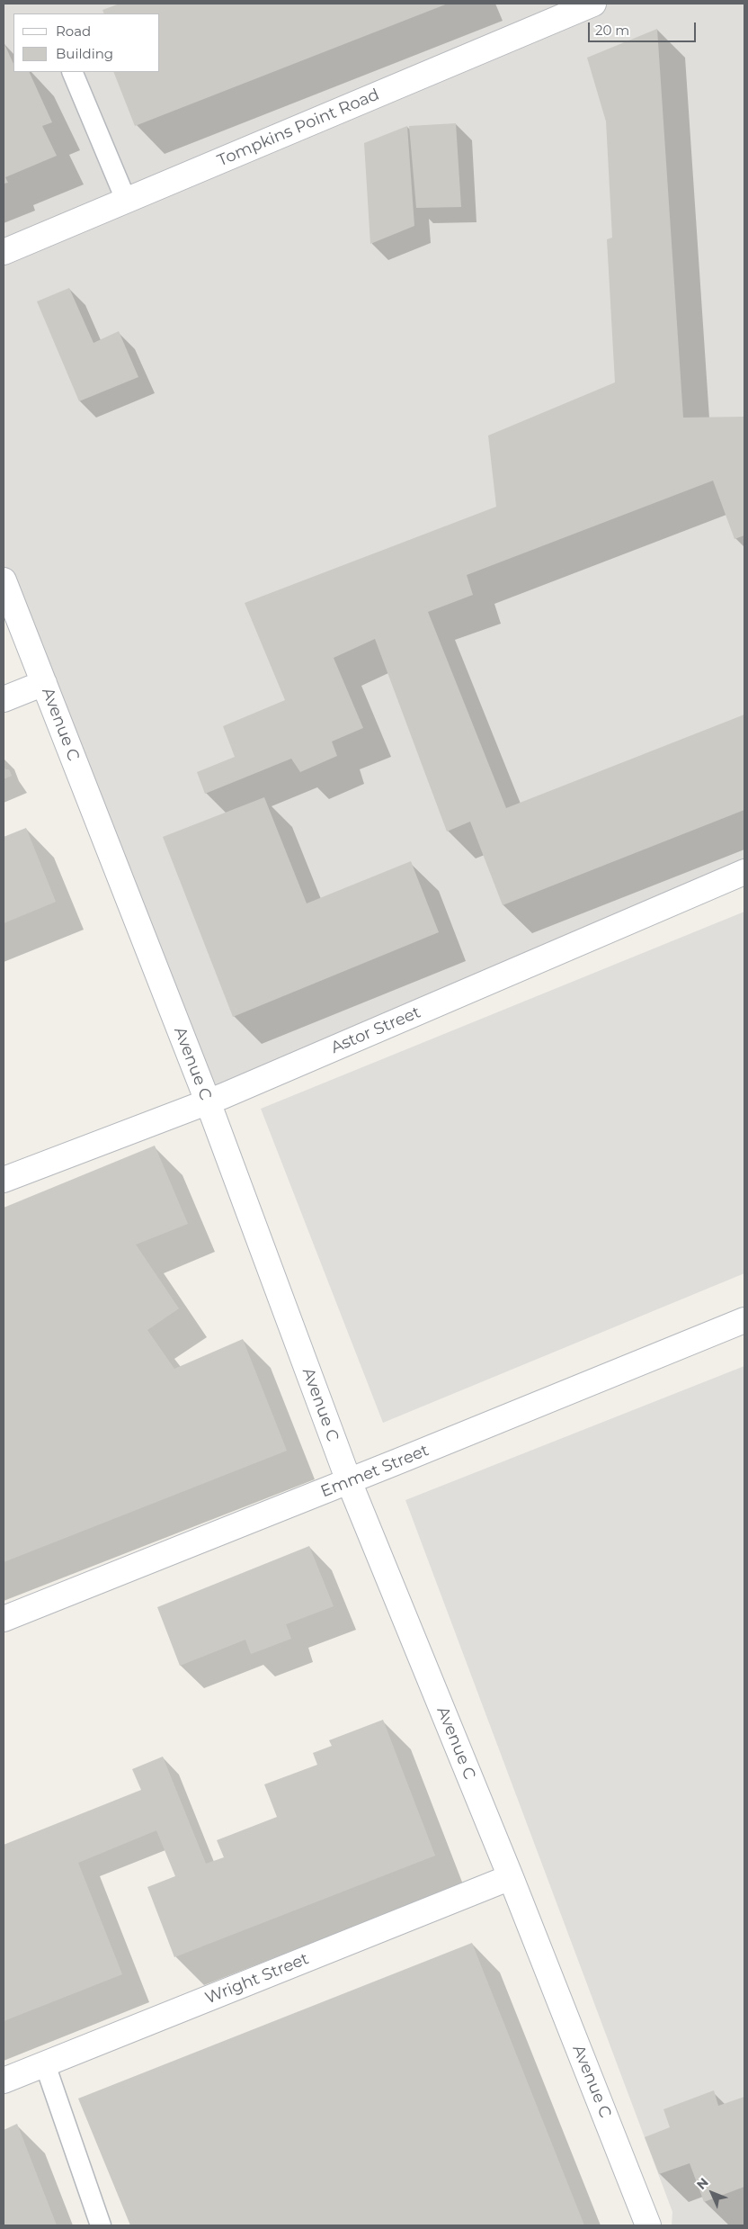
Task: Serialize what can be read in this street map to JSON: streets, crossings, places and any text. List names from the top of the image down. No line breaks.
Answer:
{"streets":{"street":["Tompkins Point Road","Avenue C","Astor Street","Emmet Street","Wright Street"]},"crossings":[["Avenue C","Astor Street"],["Avenue C","Emmet Street"],["Avenue C","Wright Street"]],"legend":["Road","Building"],"scale_bar":"20 m","north":"top left"}
